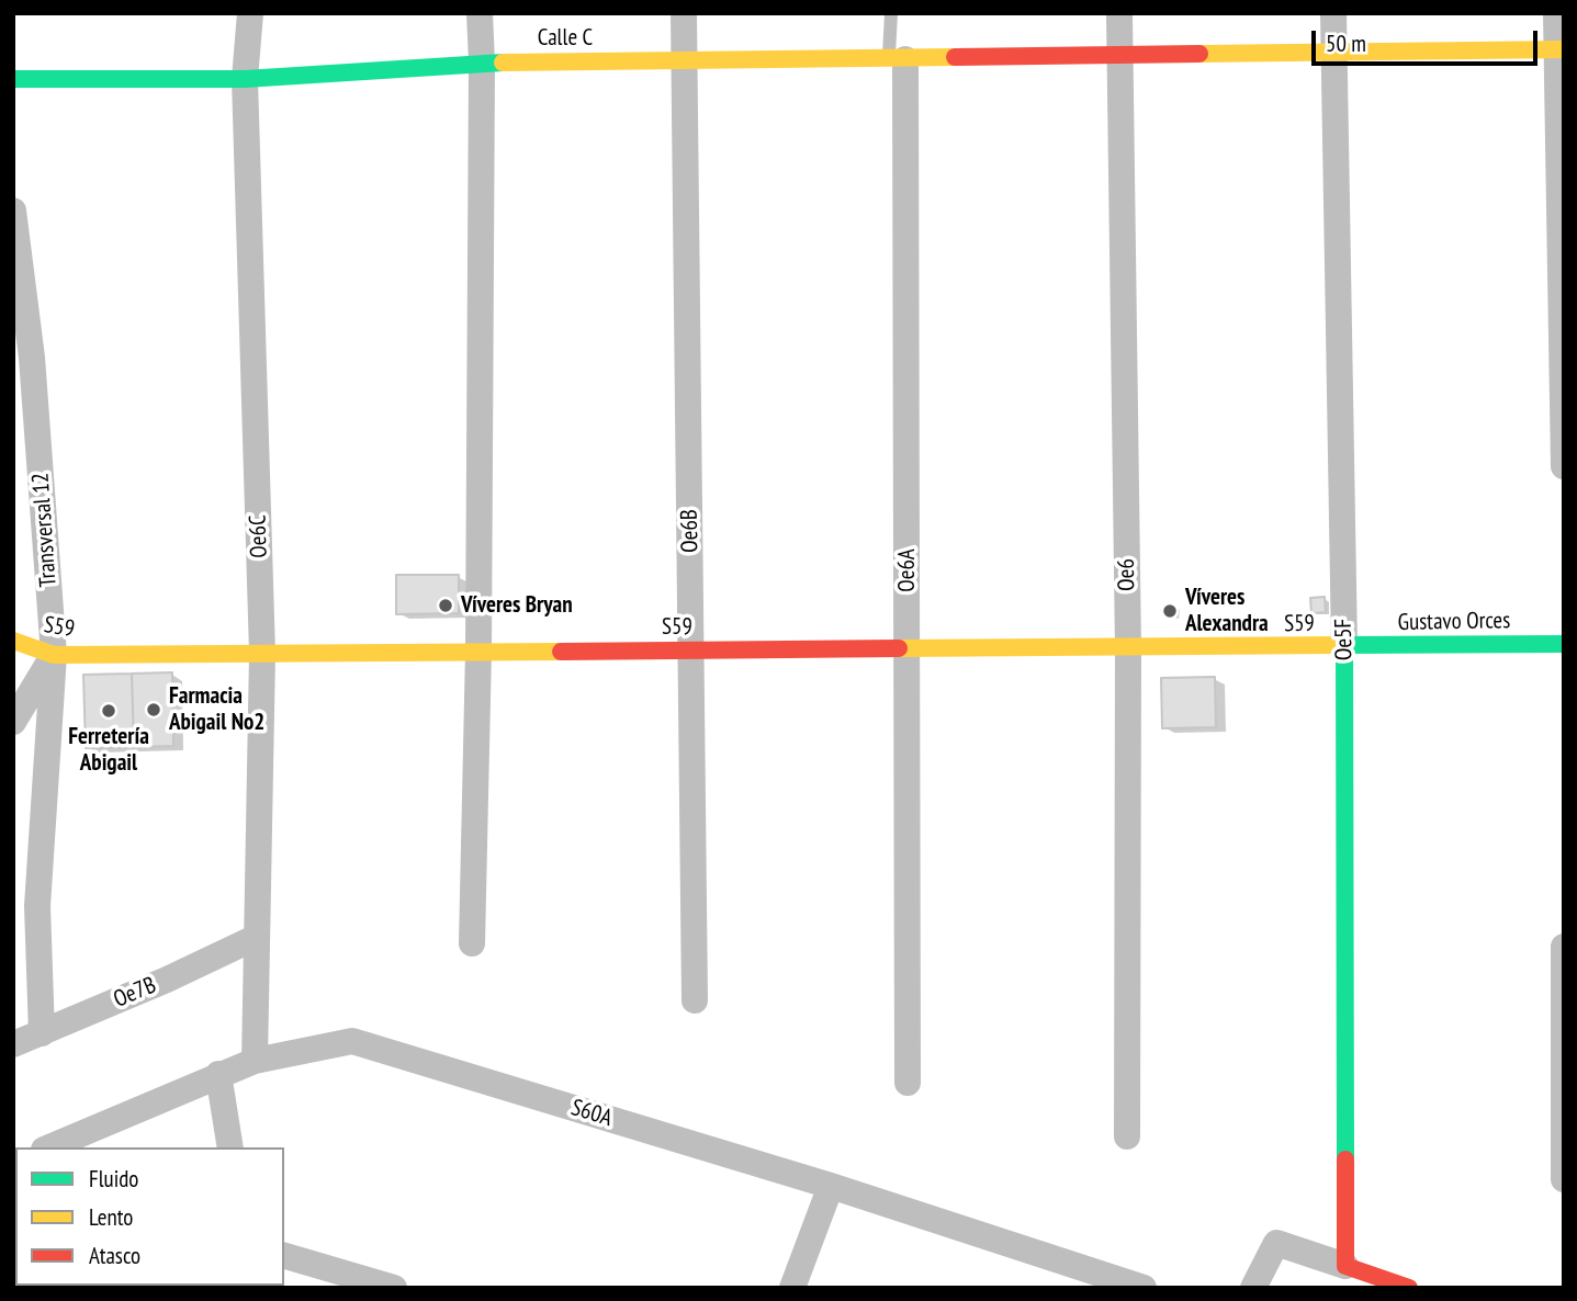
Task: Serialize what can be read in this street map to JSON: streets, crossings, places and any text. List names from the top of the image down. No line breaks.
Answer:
{"streets":{"street":["Calle C","Transversal 12","Oe6B","Oe6C","Oe6A","Oe6","Gustavo Orces","S59","Oe5F","Oe7B","S60A"]},"crossings":[["Calle C","Oe6B"],["Calle C","Oe6C"],["Calle C","Oe6A"],["Calle C","Oe6"],["Calle C","Oe5F"],["Transversal 12","S59"],["Transversal 12","Oe7B"],["Oe6B","S59"],["Oe6C","S59"],["Oe6C","Oe7B"],["Oe6C","S60A"],["Oe6A","S59"],["Oe6","S59"],["Gustavo Orces","S59"],["Gustavo Orces","Oe5F"],["S59","Oe5F"]],"places":["Víveres Bryan","Víveres Alexandra","Farmacia Abigail No2","Ferretería Abigail"],"legend":["Fluido","Lento","Atasco"],"scale_bar":"50 m"}
